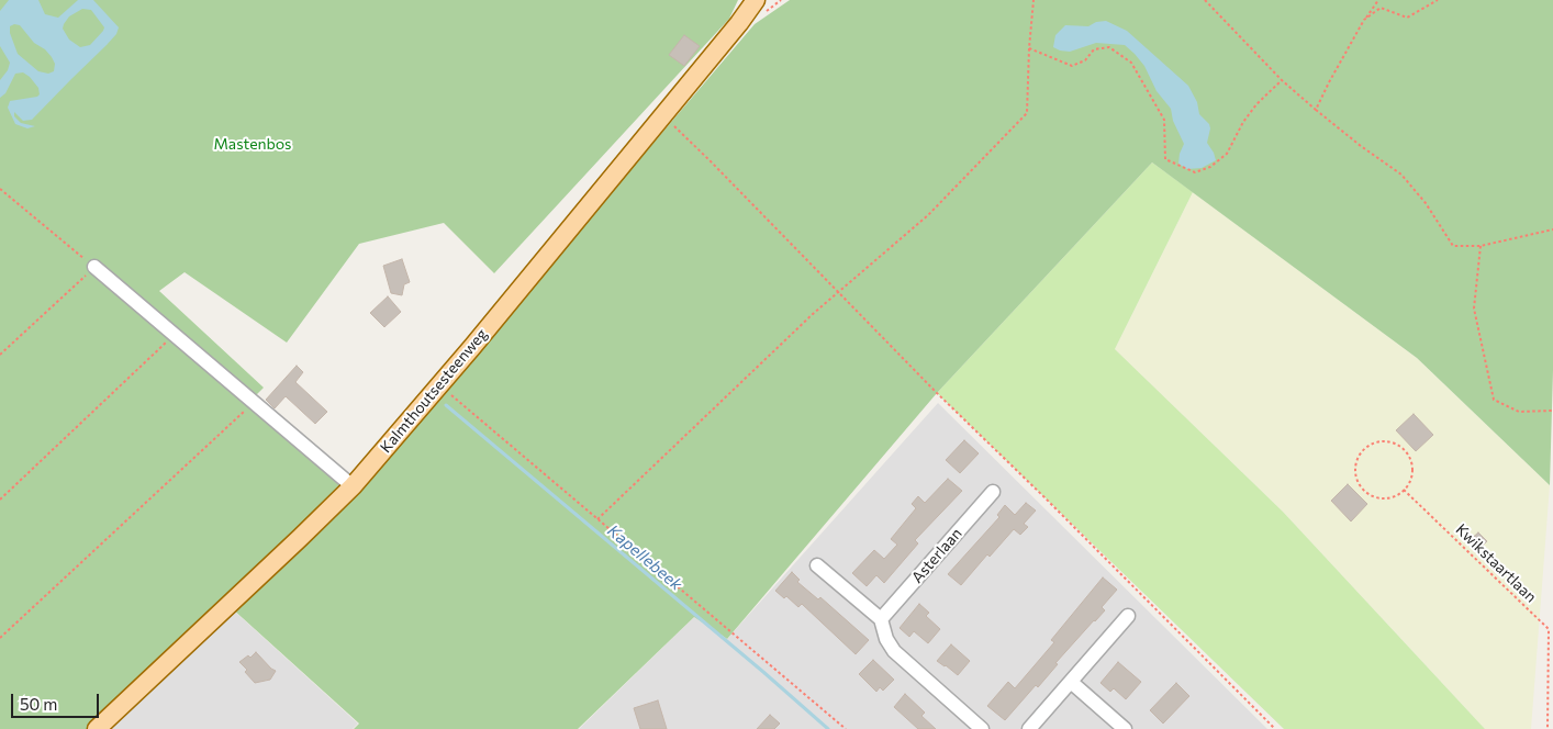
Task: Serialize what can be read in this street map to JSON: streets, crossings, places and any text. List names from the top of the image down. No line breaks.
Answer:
{"streets":{"main road":["Kalmthoutsesteenweg"],"street":["Asterlaan"],"path":["Kwikstaartlaan"]},"water":["Kapellebeek"],"parks":["Mastenbos"],"scale_bar":"50 m"}
